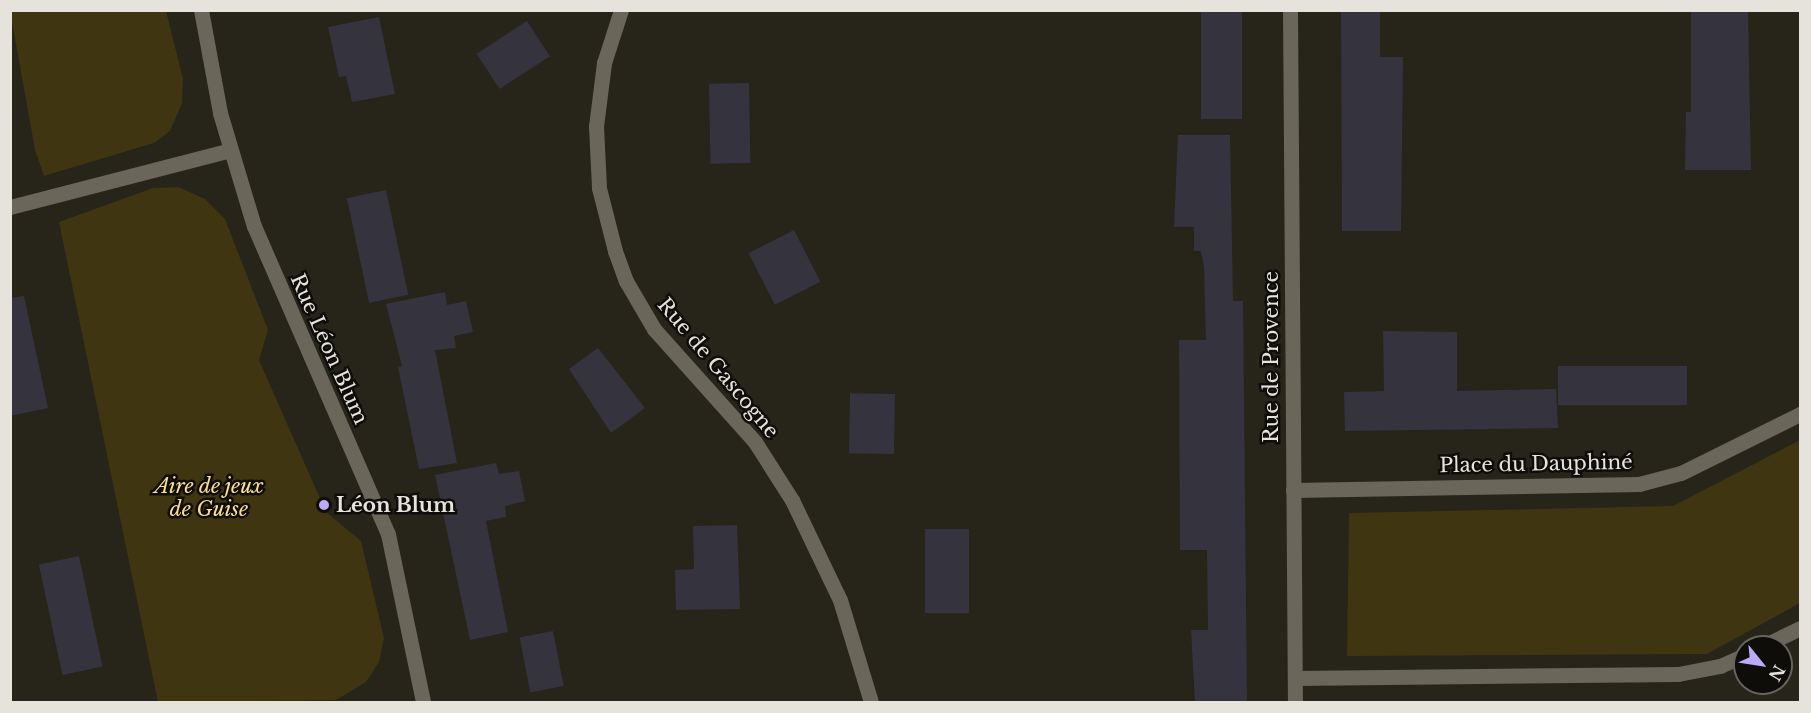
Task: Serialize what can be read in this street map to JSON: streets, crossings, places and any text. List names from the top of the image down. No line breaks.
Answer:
{"streets":{"street":["Rue Léon Blum","Rue de Provence","Rue de Gascogne","Place du Dauphiné"]},"crossings":[["Rue de Provence","Place du Dauphiné"]],"parks":["Aire de jeux de Guise"],"places":["Léon Blum"],"north":"bottom right"}
